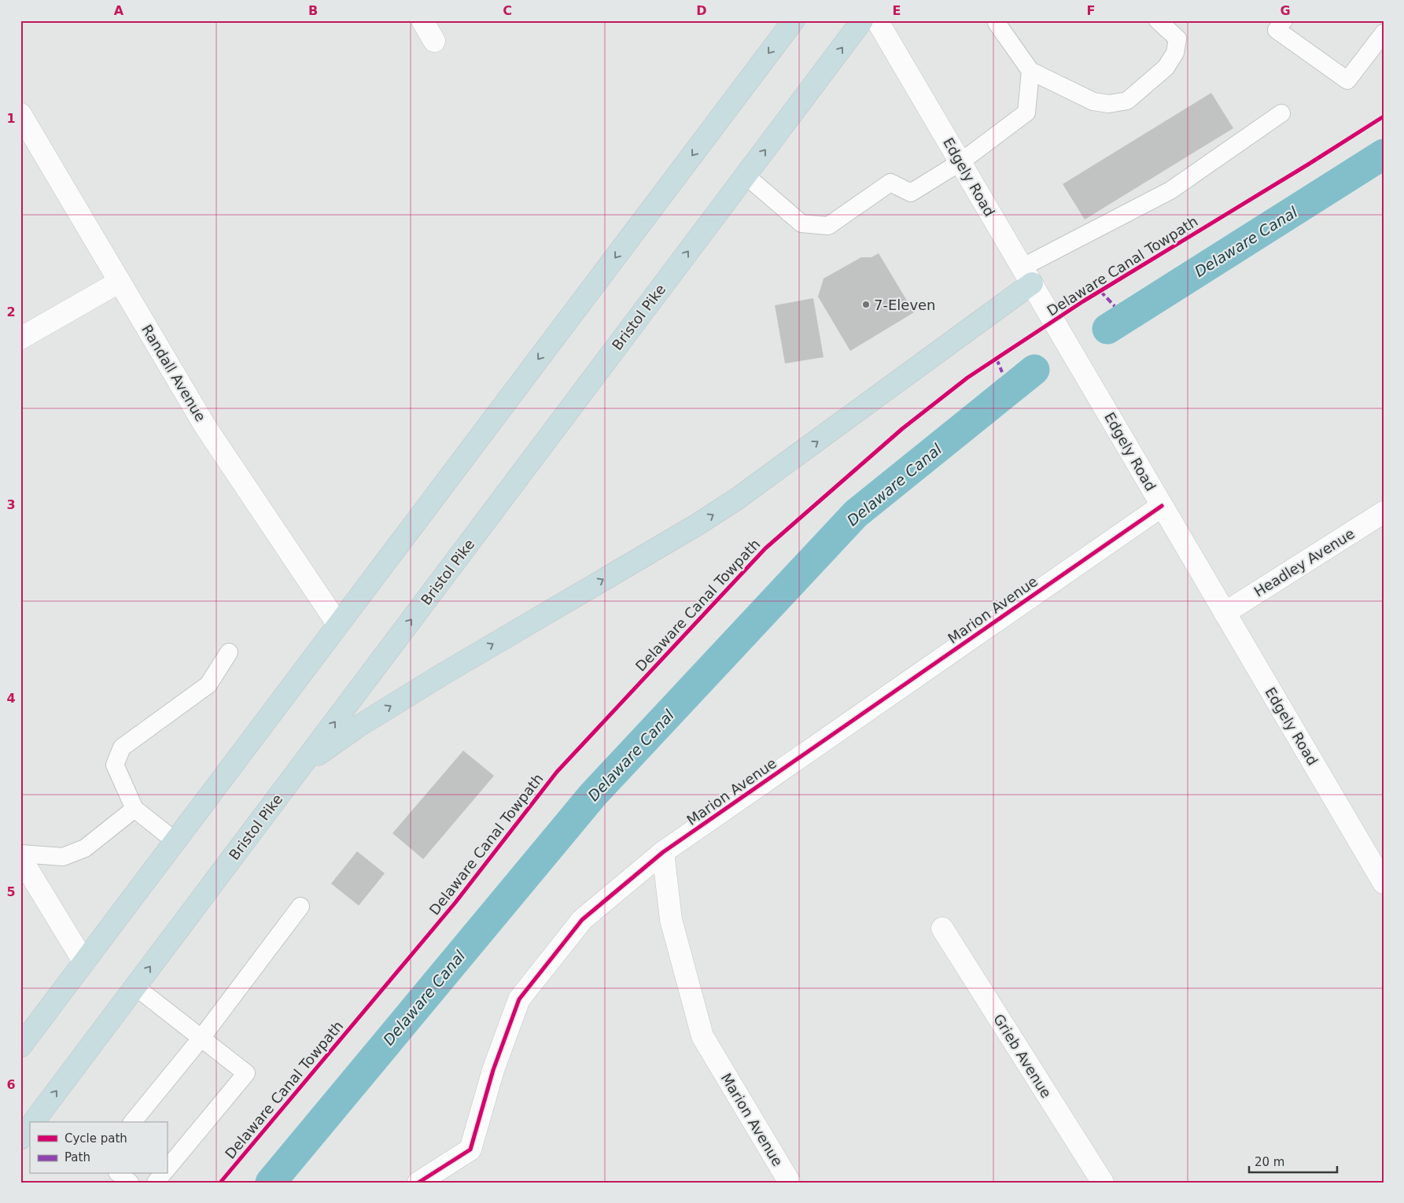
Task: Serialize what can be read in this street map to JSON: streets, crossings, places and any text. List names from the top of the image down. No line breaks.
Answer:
{"streets":{"highway":["Bristol Pike"],"street":["Edgely Road","Randall Avenue","Headley Avenue","Marion Avenue","Grieb Avenue"],"cycle path":["Delaware Canal Towpath"]},"crossings":[["Edgely Road","Headley Avenue"],["Edgely Road","Marion Avenue"]],"water":["Delaware Canal"],"places":["7-Eleven"],"legend":["Cycle path","Path"],"scale_bar":"20 m","grid":{"columns":["A","B","C","D","E","F","G"],"rows":["1","2","3","4","5","6"]}}
